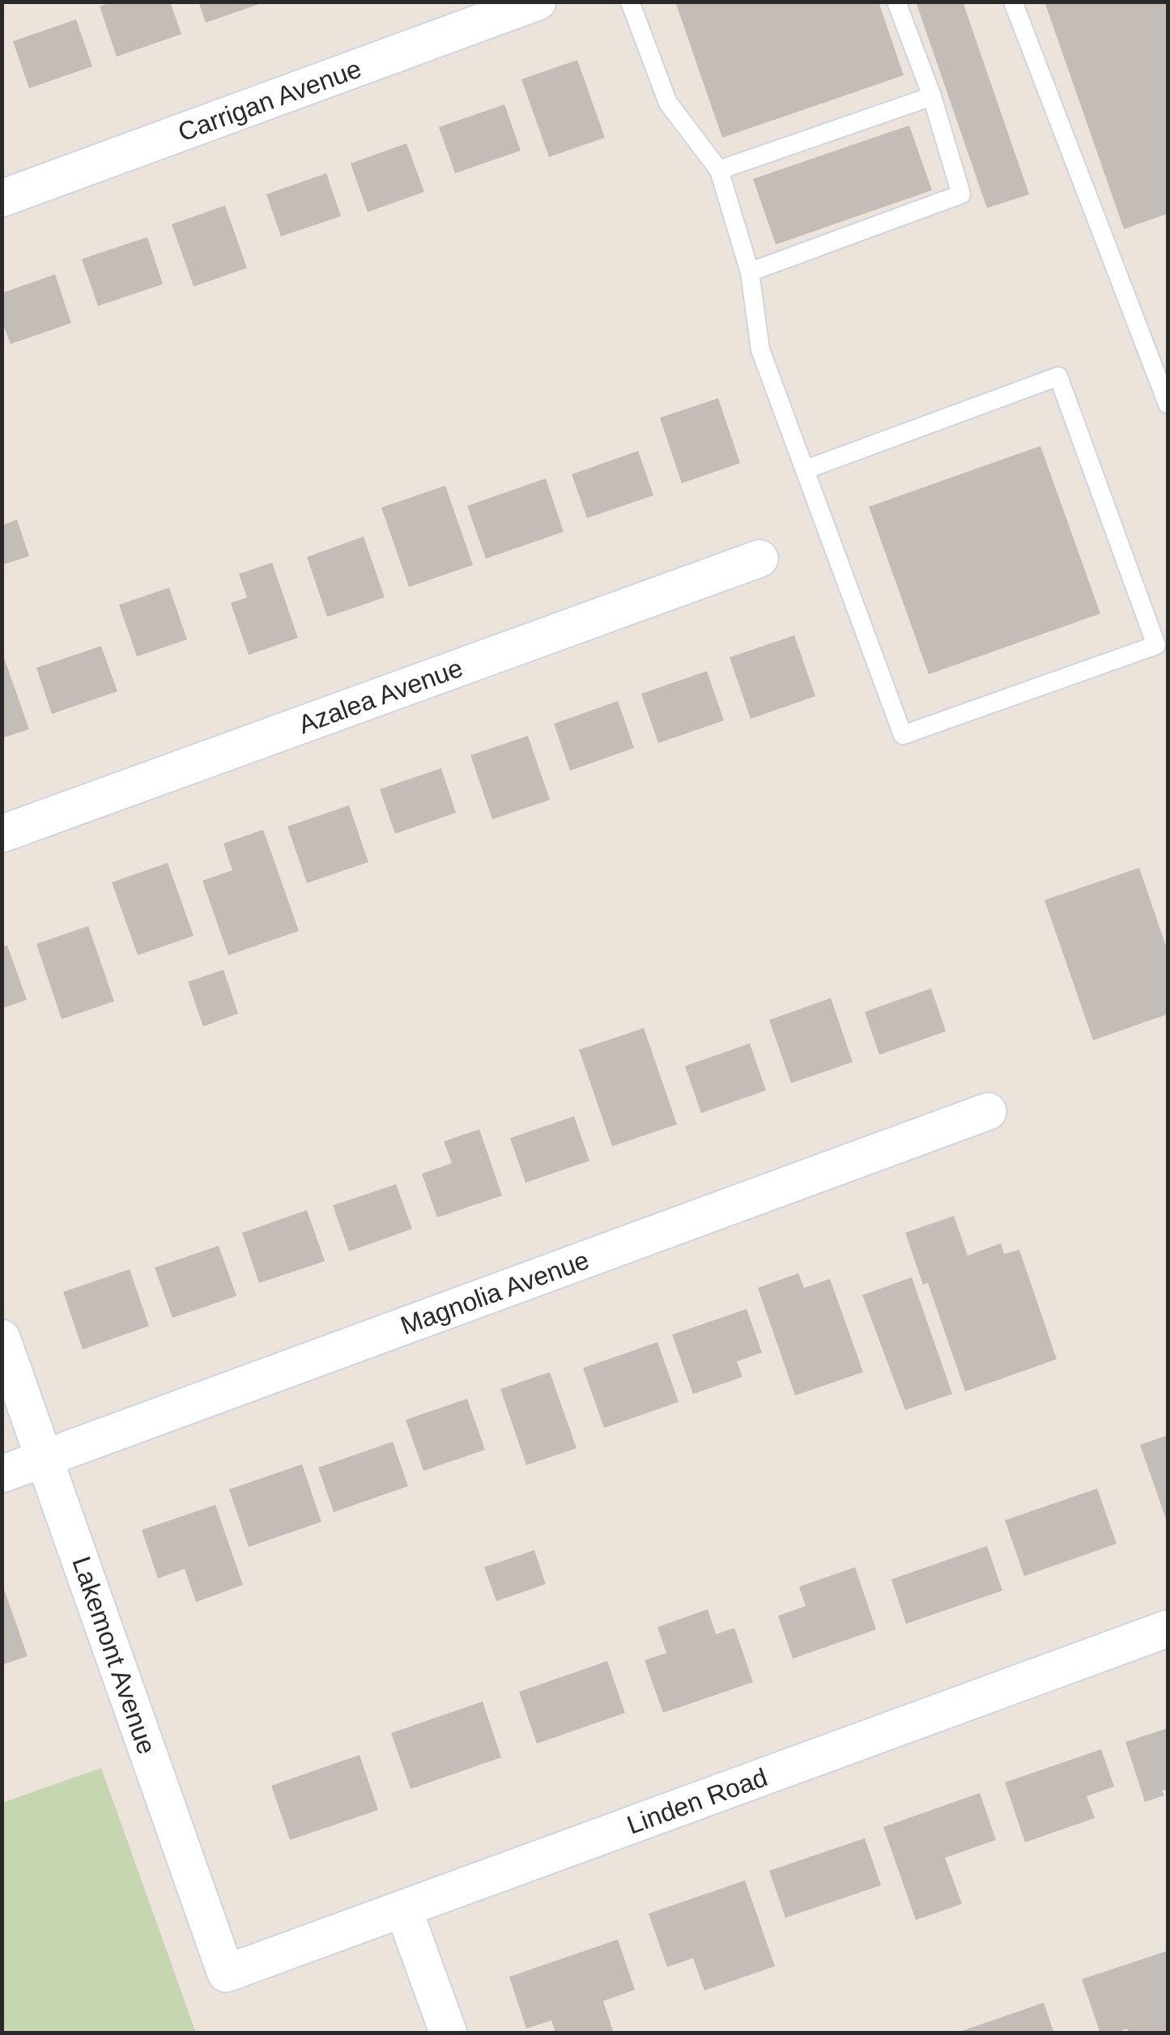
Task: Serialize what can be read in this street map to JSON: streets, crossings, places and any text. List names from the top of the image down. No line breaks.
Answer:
{"streets":{"street":["Carrigan Avenue","Azalea Avenue","Magnolia Avenue","Lakemont Avenue","Linden Road"]},"crossings":[["Magnolia Avenue","Lakemont Avenue"],["Lakemont Avenue","Linden Road"]]}
